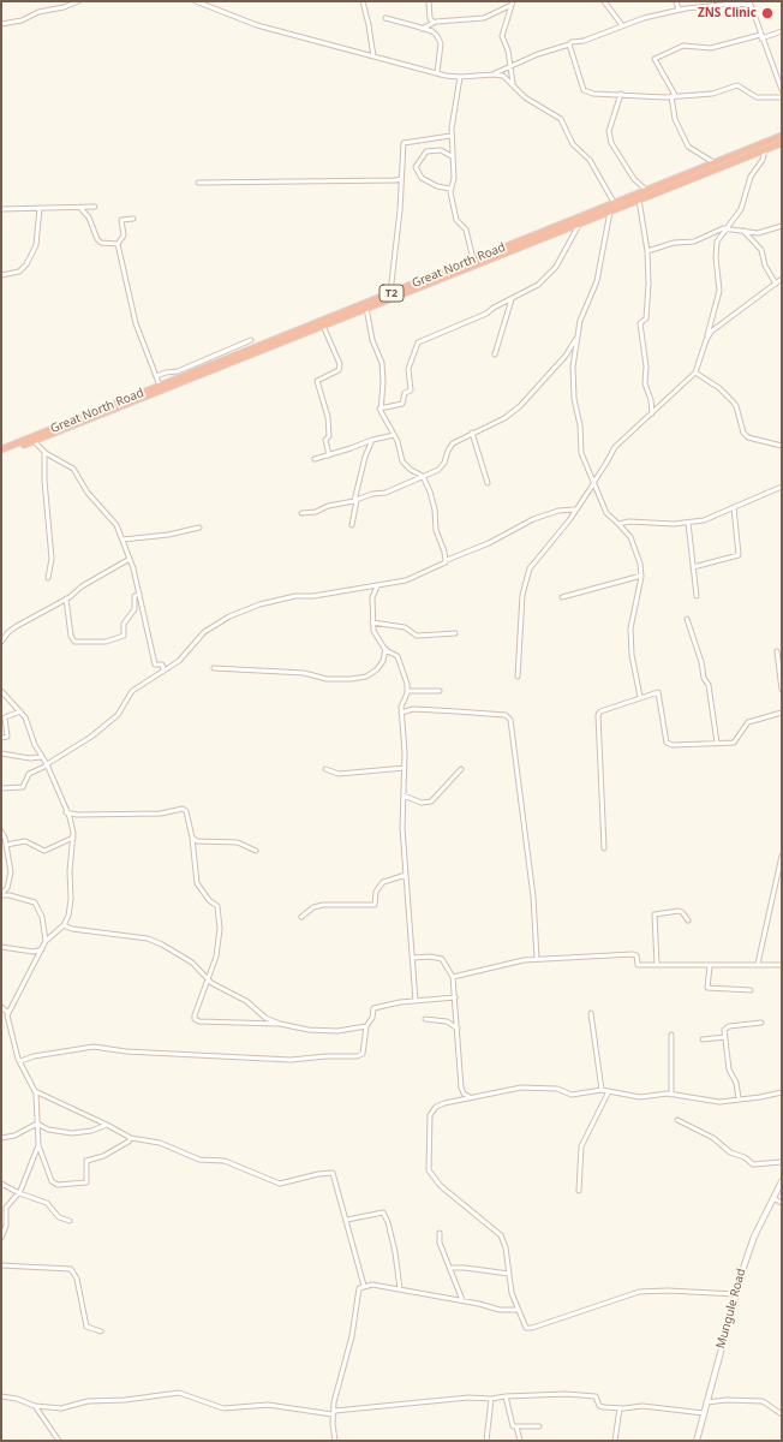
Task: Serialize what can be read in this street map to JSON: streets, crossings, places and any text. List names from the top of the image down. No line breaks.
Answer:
{"streets":{"highway":["Great North Road","T2"],"street":["Mungule Road"]},"places":["ZNS Clinic"]}
